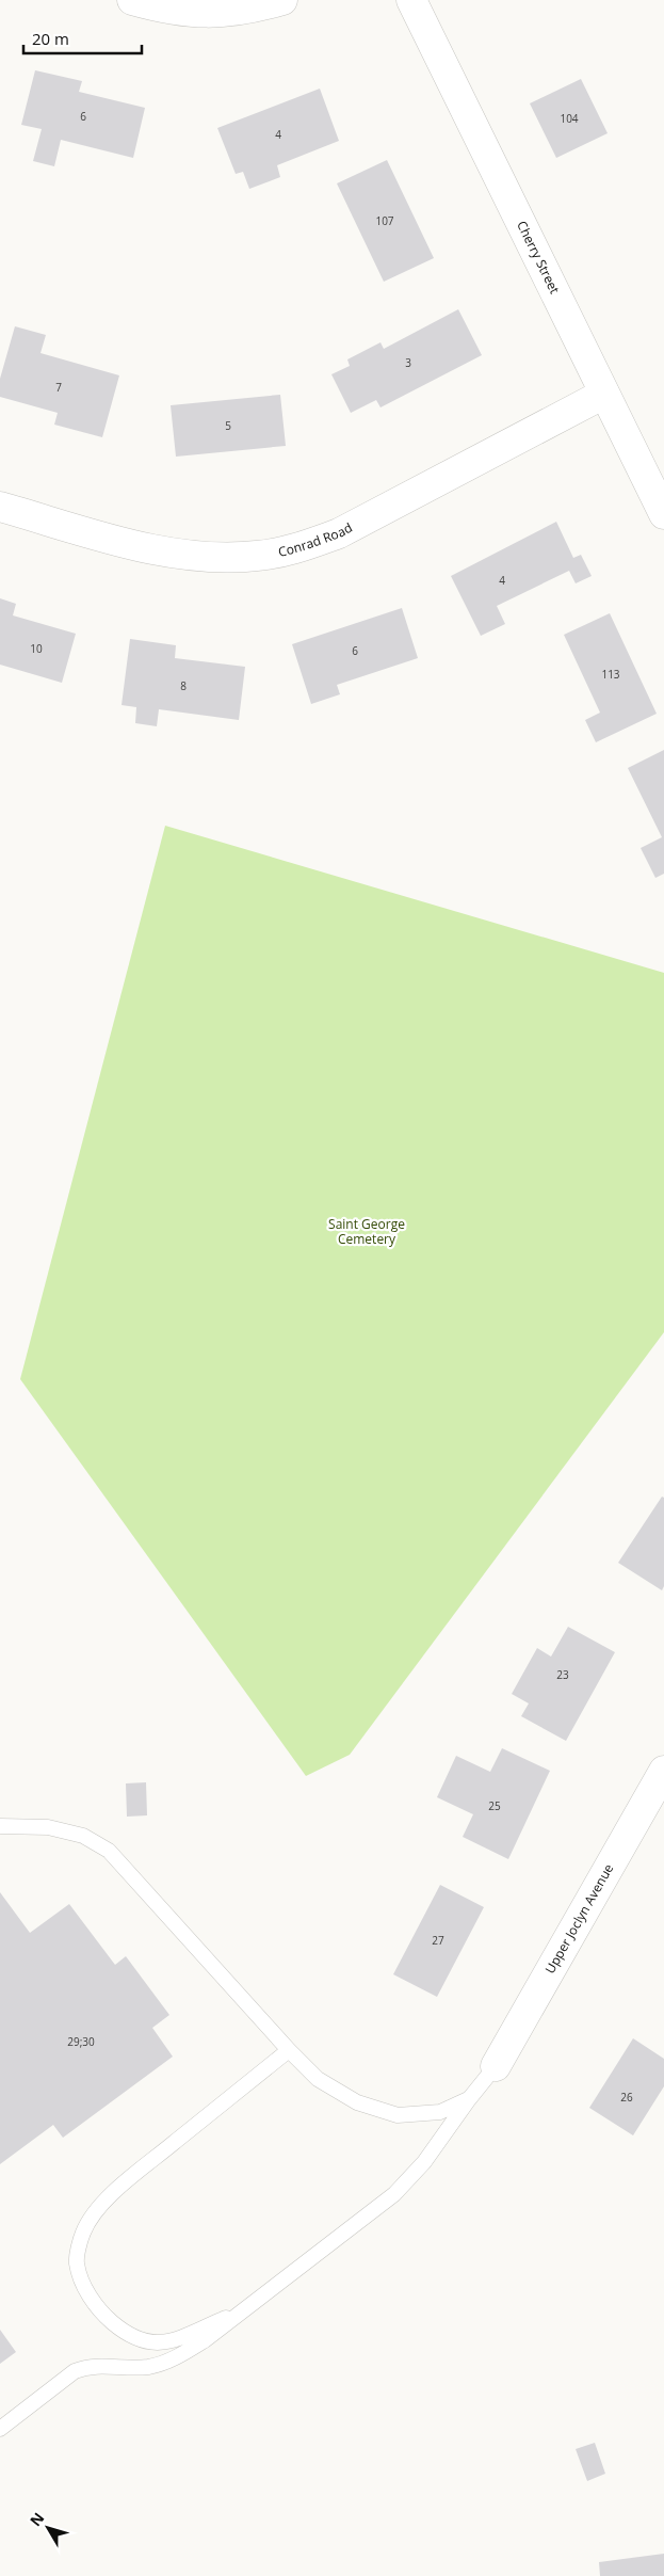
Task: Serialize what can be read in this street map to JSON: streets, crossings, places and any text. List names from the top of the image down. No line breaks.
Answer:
{"streets":{"street":["Cherry Street","Conrad Road","Upper Joclyn Avenue"]},"crossings":[["Cherry Street","Conrad Road"]],"parks":["Saint George Cemetery"],"house_numbers":["6","104","4","107","3","7","5","4","10","6","113","8","23","25","27","29;30","26"],"scale_bar":"20 m","north":"top left"}
